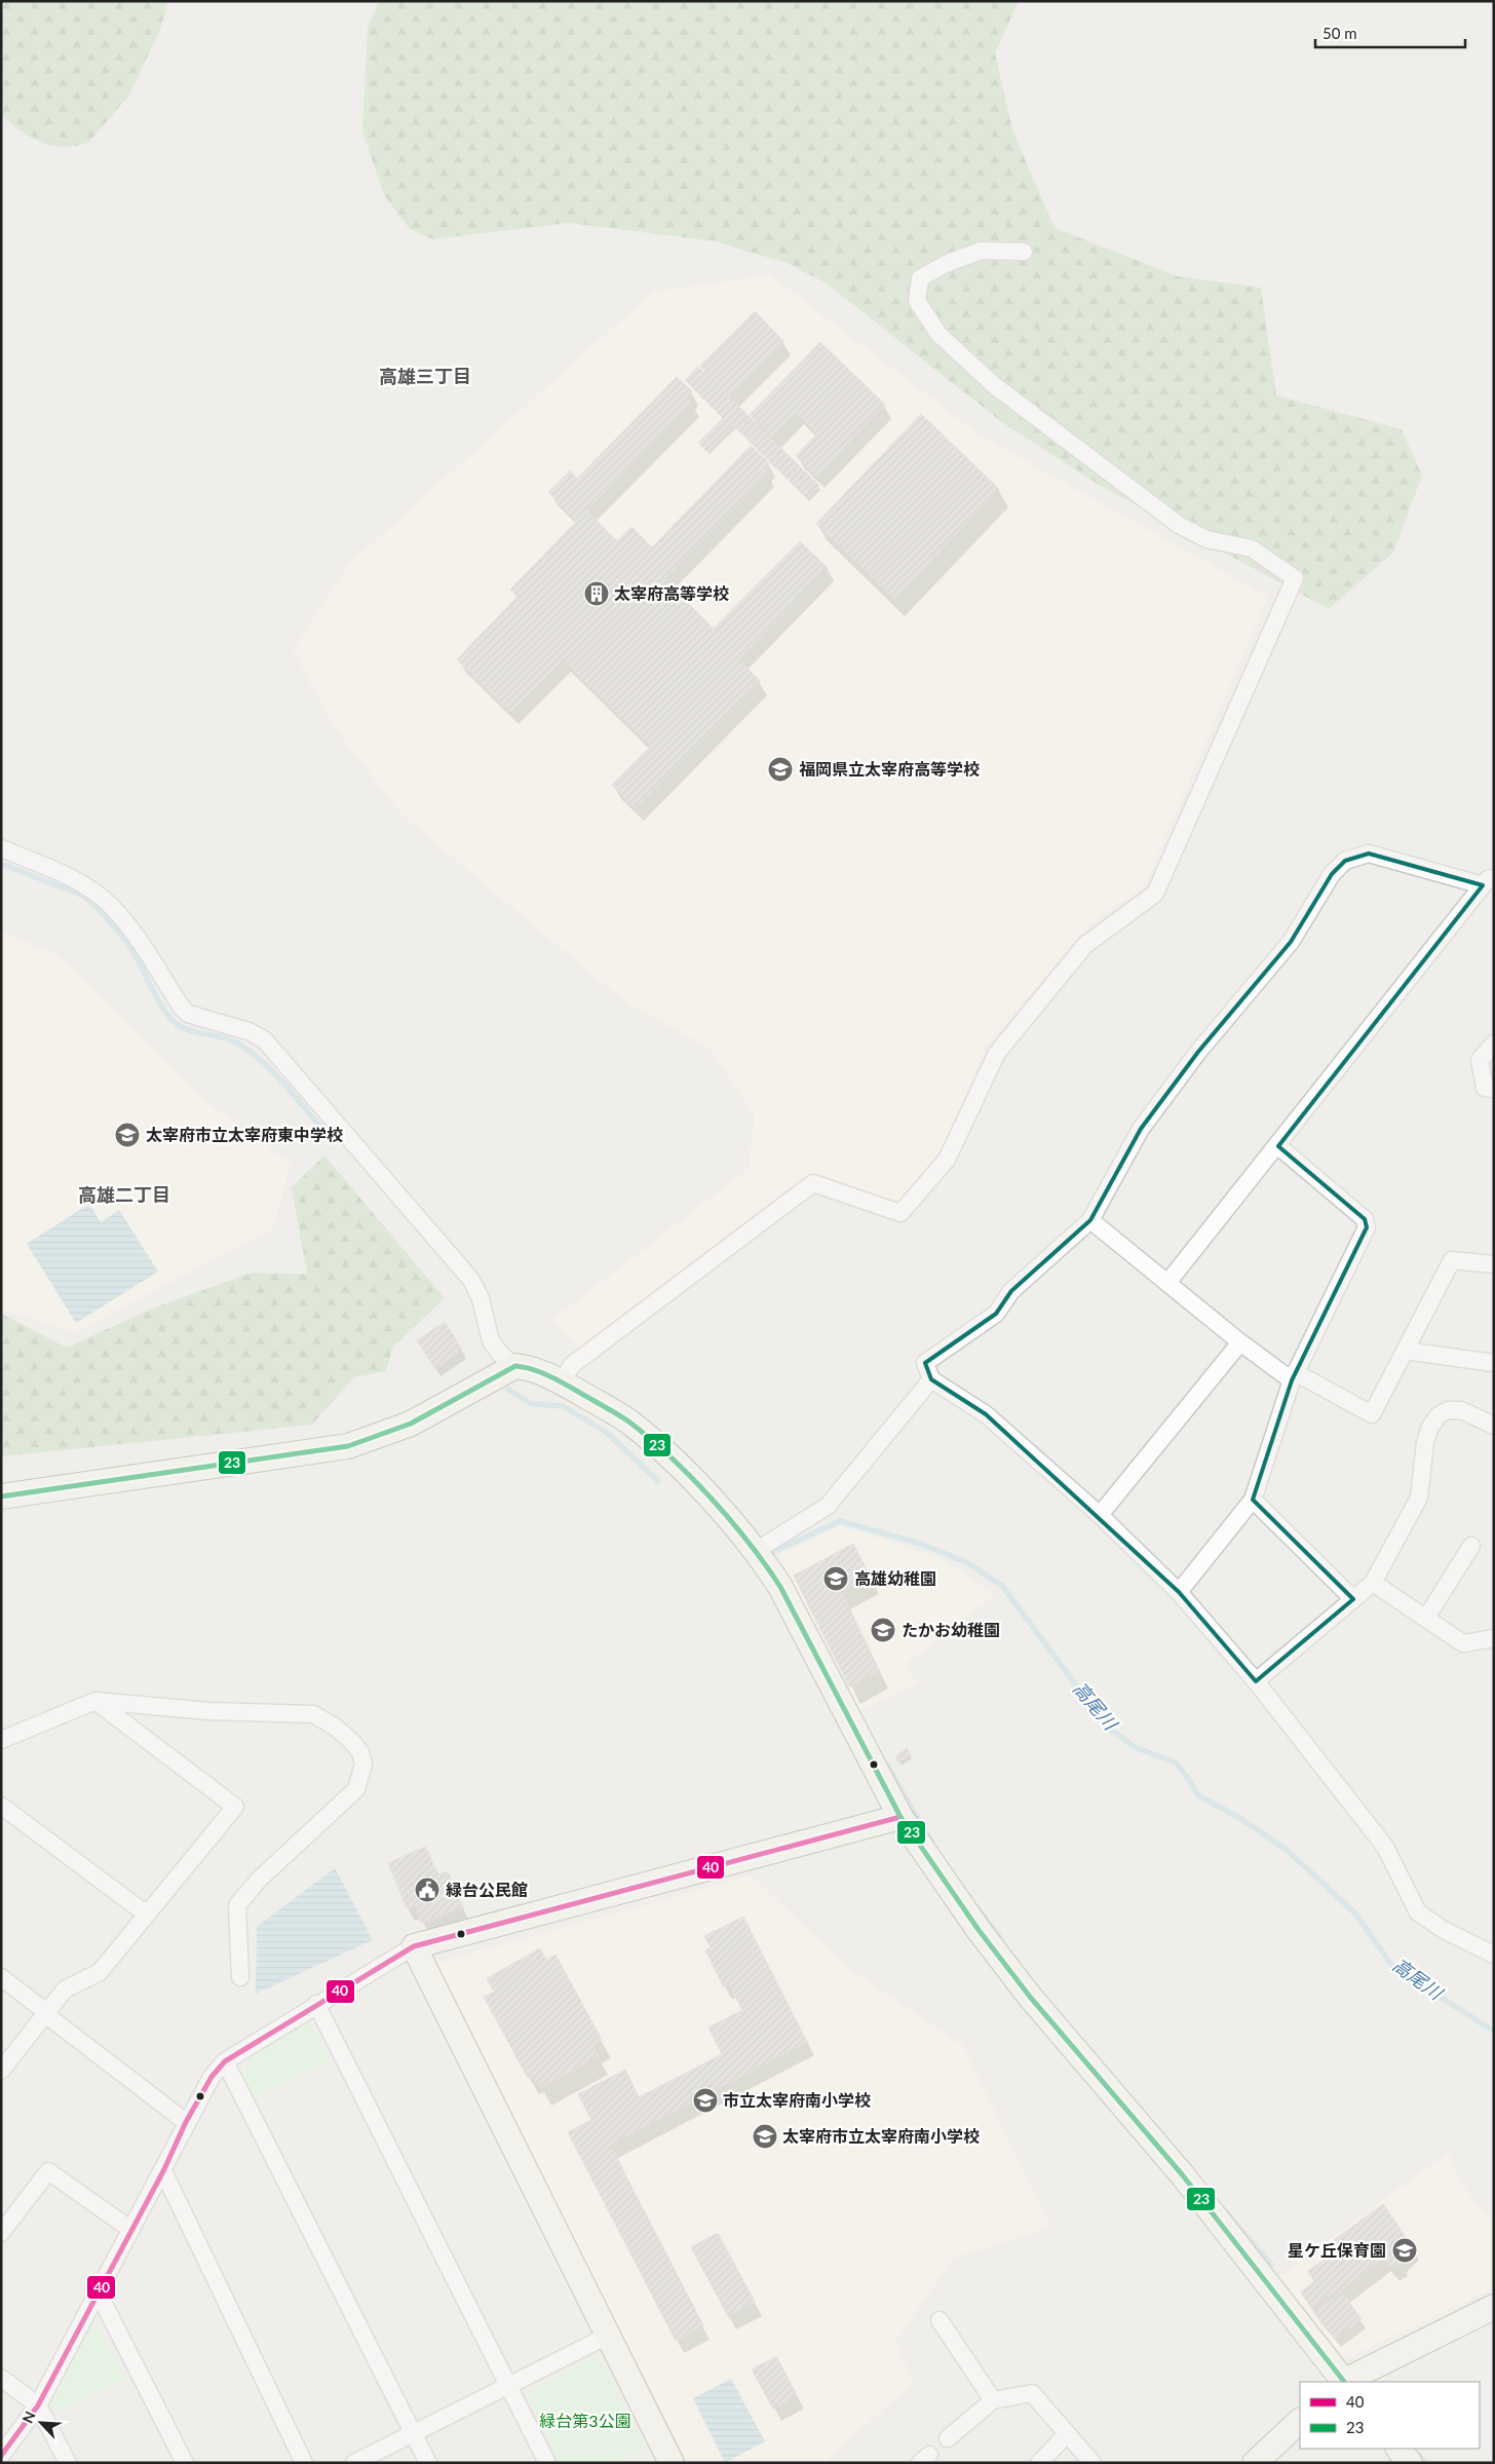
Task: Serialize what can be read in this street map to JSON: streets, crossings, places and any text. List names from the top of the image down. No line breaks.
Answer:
{"districts":["高雄三丁目","高雄二丁目"],"water":["高尾川"],"parks":["緑台第3公園"],"places":{"building":["太宰府高等学校"],"school or university":["福岡県立太宰府高等学校","太宰府市立太宰府東中学校","高雄幼稚園","たかお幼稚園","市立太宰府南小学校","太宰府市立太宰府南小学校","星ケ丘保育園"],"public building":["緑台公民館"]},"lines":["transit line 23","transit line 40"],"legend":["40","23"],"scale_bar":"50 m","north":"top left"}
